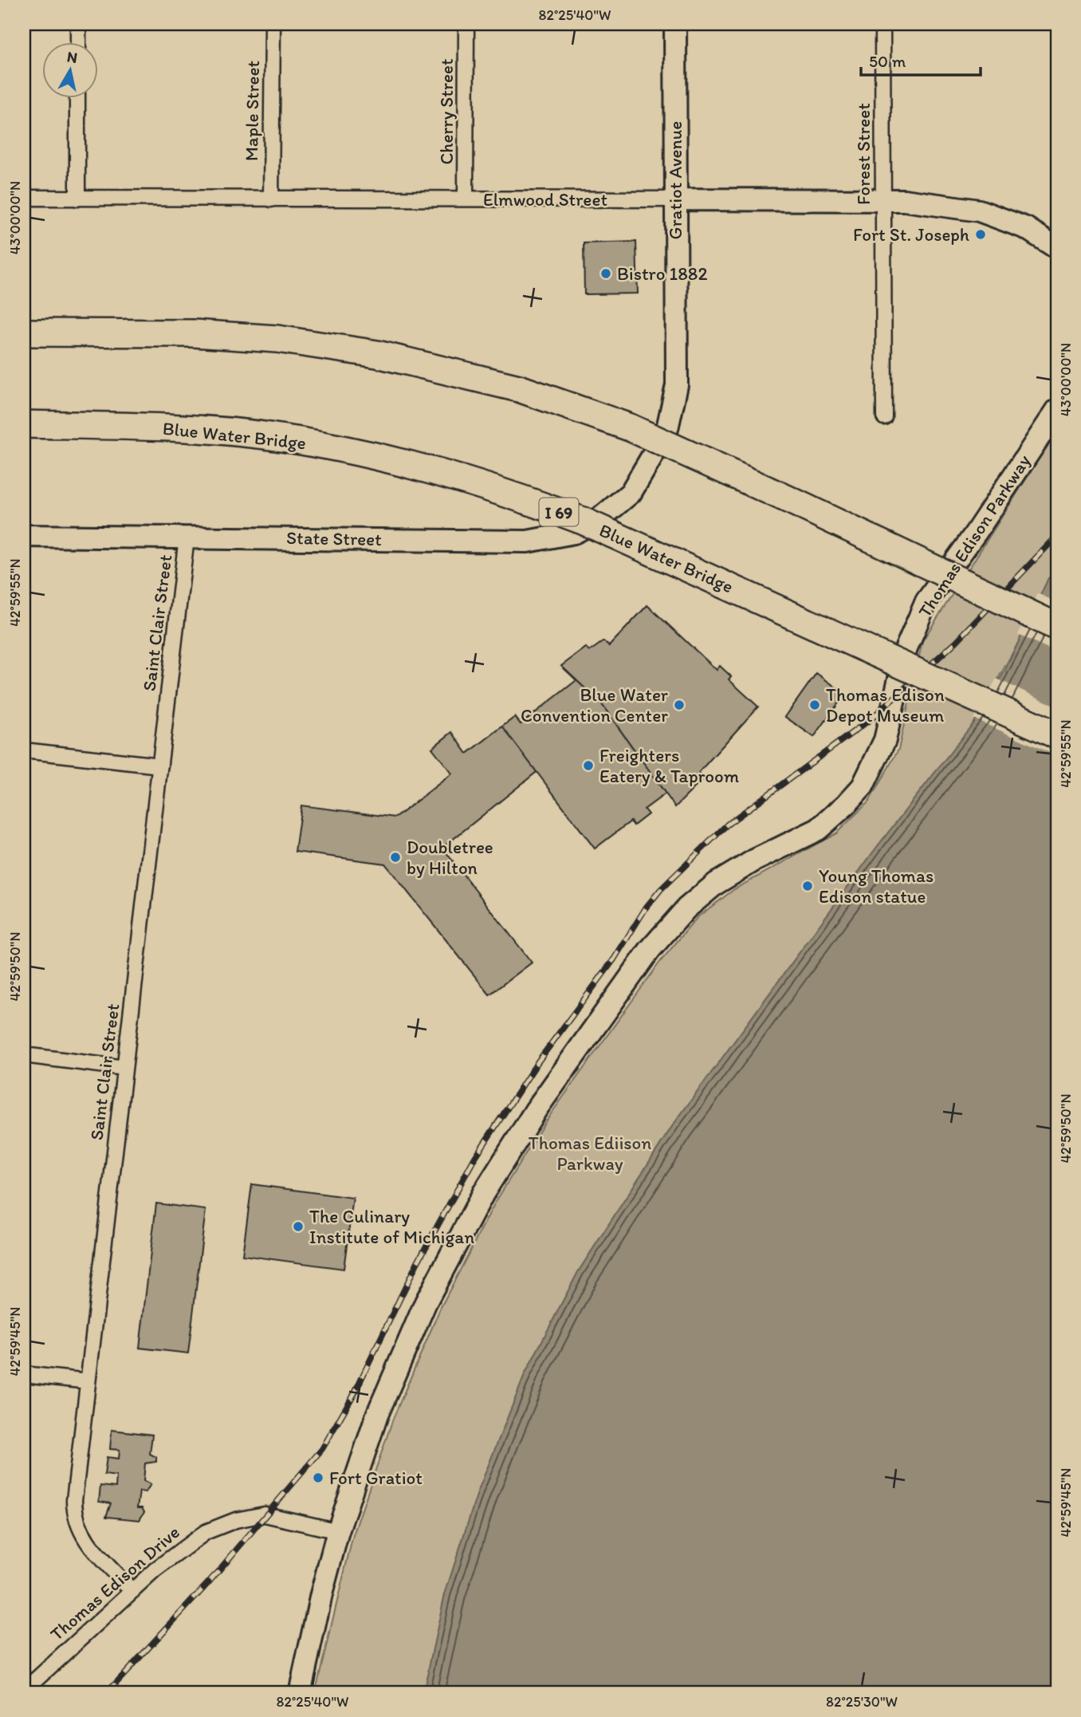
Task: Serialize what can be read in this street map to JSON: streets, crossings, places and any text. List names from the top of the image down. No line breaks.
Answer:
{"streets":{"highway":["Blue Water Bridge","I 69"],"street":["Maple Street","Cherry Street","Forest Street","Gratiot Avenue","Elmwood Street","Thomas Edison Parkway","State Street","Saint Clair Street","Thomas Edison Drive"]},"crossings":[["Maple Street","Elmwood Street"],["Cherry Street","Elmwood Street"],["Forest Street","Elmwood Street"],["Gratiot Avenue","Elmwood Street"],["Gratiot Avenue","State Street"],["Thomas Edison Parkway","Thomas Edison Drive"],["State Street","Saint Clair Street"],["Saint Clair Street","Thomas Edison Drive"]],"parks":["Thomas Ediison Parkway"],"places":["Fort St. Joseph","Bistro 1882","Blue Water Convention Center","Thomas Edison Depot Museum","Freighters Eatery & Taproom","Doubletree by Hilton","Young Thomas Edison statue","The Culinary Institute of Michigan","Fort Gratiot"],"scale_bar":"50 m","north":"top","coordinates":["82°25'40\"W","43°00'00\"N","42°59'55\"N","42°59'50\"N","42°59'45\"N","82°25'30\"W"]}
